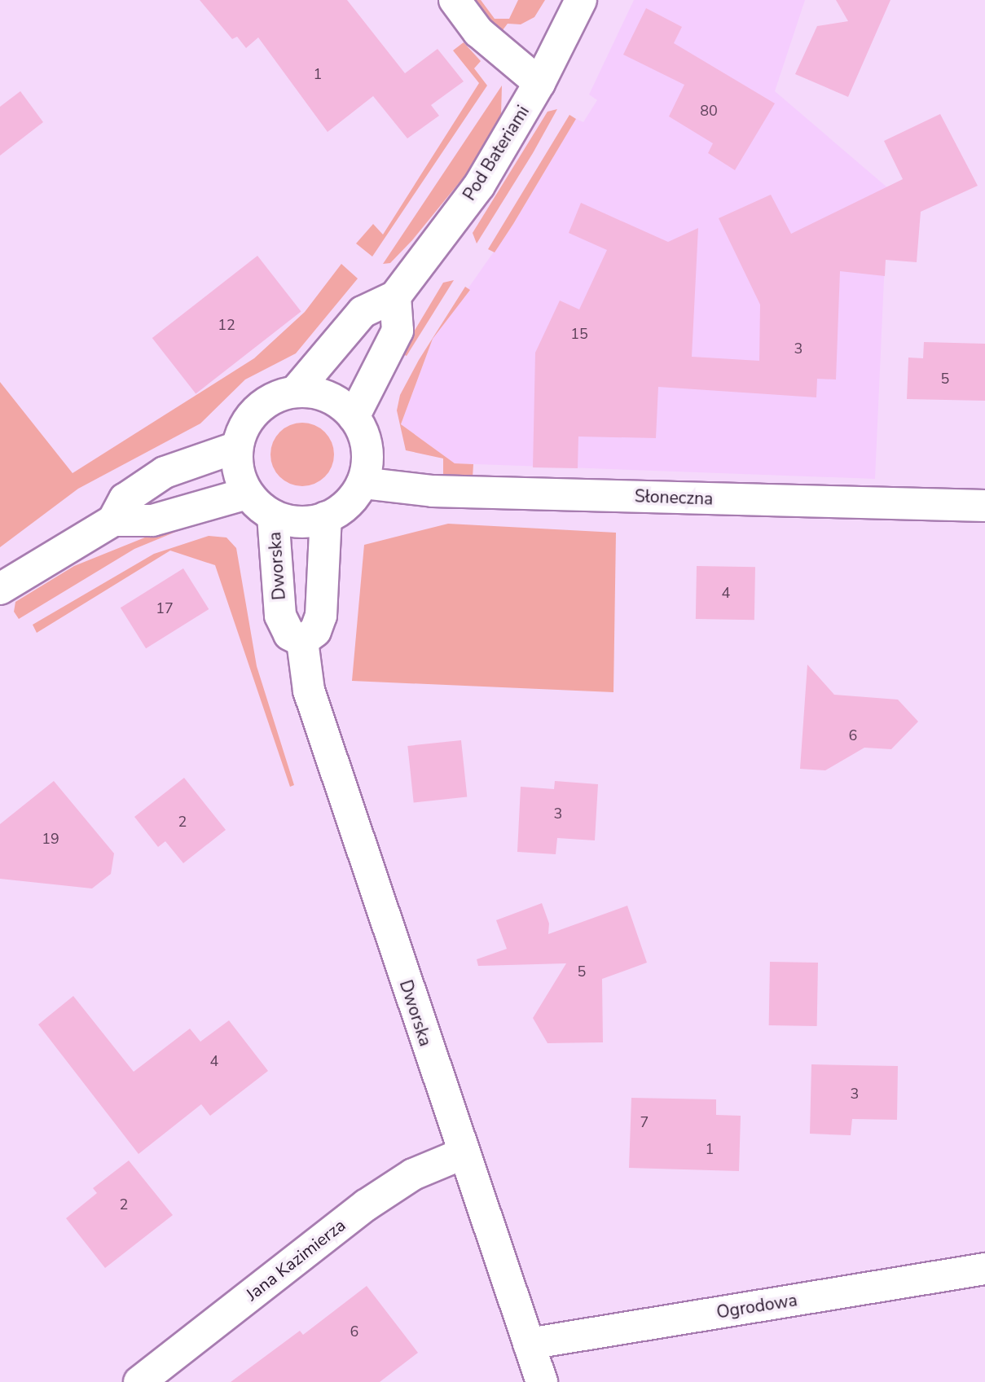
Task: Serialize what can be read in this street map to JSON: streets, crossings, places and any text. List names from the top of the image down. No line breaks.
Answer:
{"streets":{"street":["Pod Bateriami","Słoneczna","Dworska","Jana Kazimierza","Ogrodowa"]},"crossings":[["Pod Bateriami","Słoneczna"],["Pod Bateriami","Dworska"],["Słoneczna","Dworska"],["Dworska","Jana Kazimierza"],["Dworska","Ogrodowa"]],"house_numbers":["1","80","12","15","3","5","4","17","6","3","2","19","5","4","3","7","1","2","6"]}
